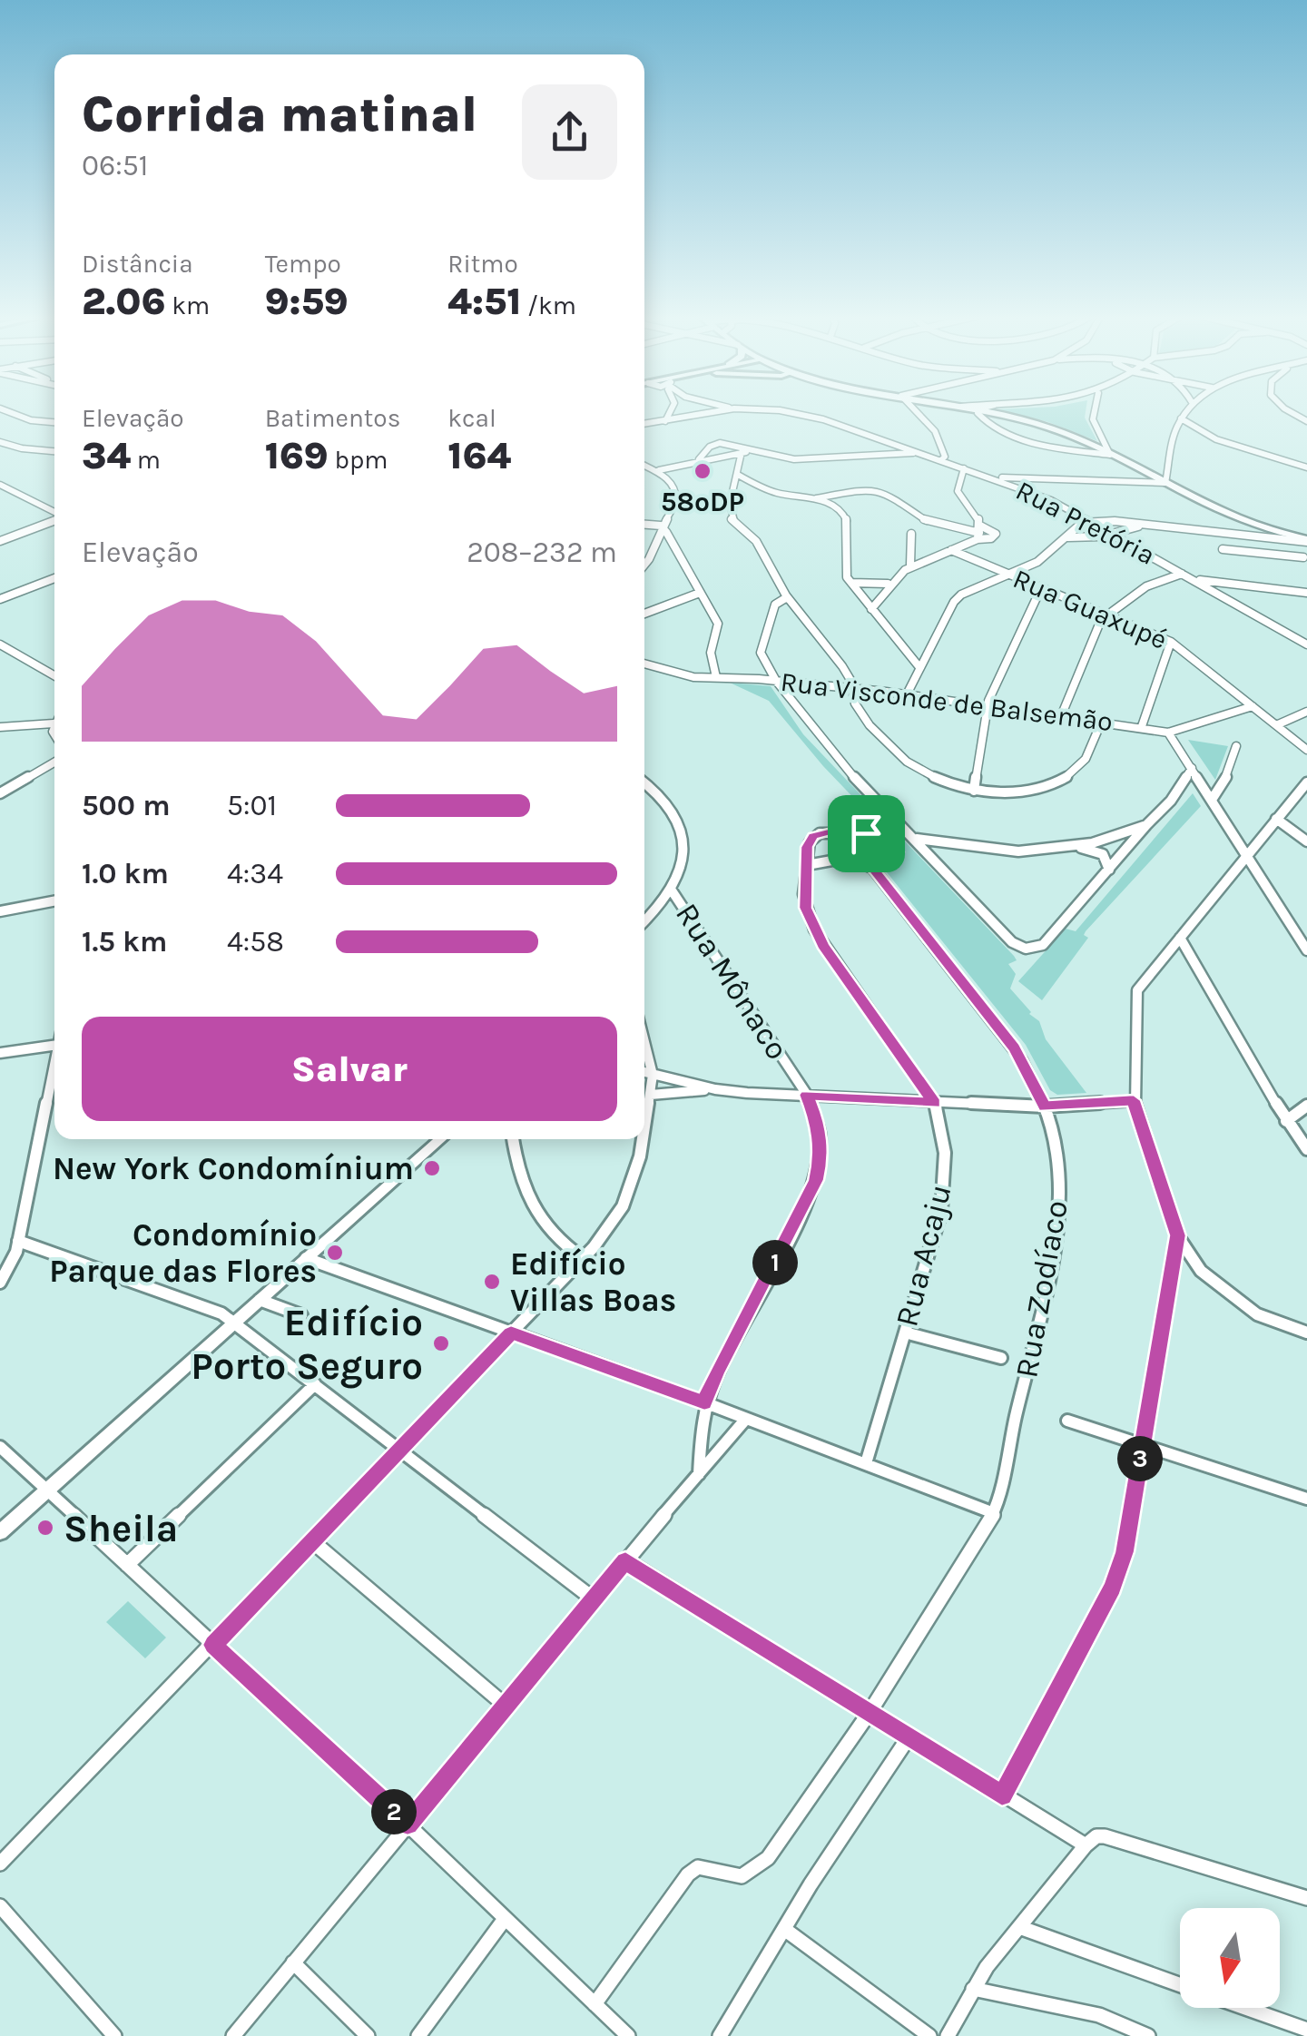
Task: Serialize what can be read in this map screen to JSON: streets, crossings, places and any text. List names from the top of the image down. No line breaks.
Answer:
{"streets":{"street":["Rua Pretória","Rua Guaxupé","Rua Visconde de Balsemão","Rua Mônaco","Rua Acaju","Rua Zodíaco"]},"crossings":[["Rua Guaxupé","Rua Visconde de Balsemão"],["Rua Acaju","Rua Zodíaco"]],"places":["58ºDP","New York Condomínium","Condomínio Parque das Flores","Edifício Villas Boas","Edifício Porto Seguro","Sheila"],"north":"bottom","page":{"heading":["Corrida matinal","06:51"],"stats":[["Distância","2.06 km"],["Tempo","9:59"],["Ritmo","4:51 /km"],["Elevação","34 m"],["Batimentos","169 bpm"],["kcal","164"]],"chart":["Elevação","208–232 m"],"list":[{"name":"500 m","note":"5:01"},{"name":"1.0 km","note":"4:34"},{"name":"1.5 km","note":"4:58"}],"buttons":"Salvar","pins":["1","3","2"]}}
